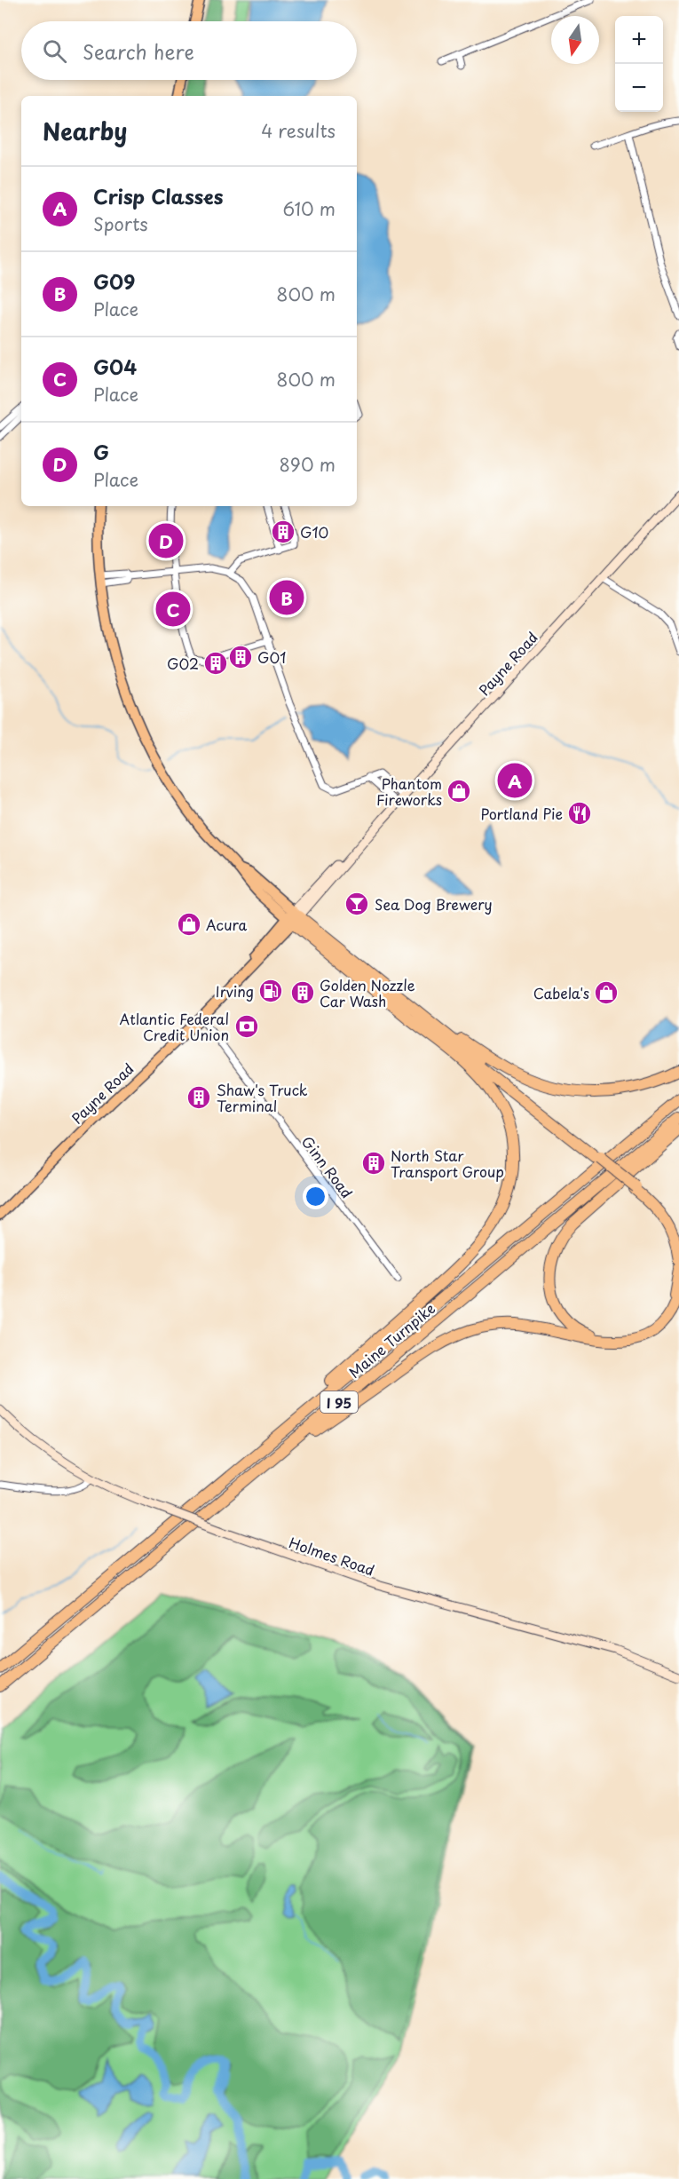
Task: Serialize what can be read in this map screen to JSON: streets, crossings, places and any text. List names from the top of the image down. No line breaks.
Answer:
{"streets":{"highway":["Maine Turnpike","I 95"],"main road":["Payne Road"],"street":["Ginn Road","Holmes Road"]},"crossings":[["Payne Road","Ginn Road"]],"places":{"building":["G10","G01","G02","Golden Nozzle Car Wash","Shaw's Truck Terminal","North Star Transport Group"],"shop":["Phantom Fireworks","Acura","Cabela's"],"restaurant":["Portland Pie"],"bar":["Sea Dog Brewery"],"fuel station":["Irving"],"bank":["Atlantic Federal Credit Union"]},"north":"bottom","page":{"map_buttons":["+","−"],"search":"Search here","heading":["Nearby","4 results"],"list":[{"mark":"A","name":"Crisp Classes","note":"Sports","value":"610 m"},{"mark":"B","name":"G09","note":"Place","value":"800 m"},{"mark":"C","name":"G04","note":"Place","value":"800 m"},{"mark":"D","name":"G","note":"Place","value":"890 m"}],"pins":["D","B","C","A"]}}
